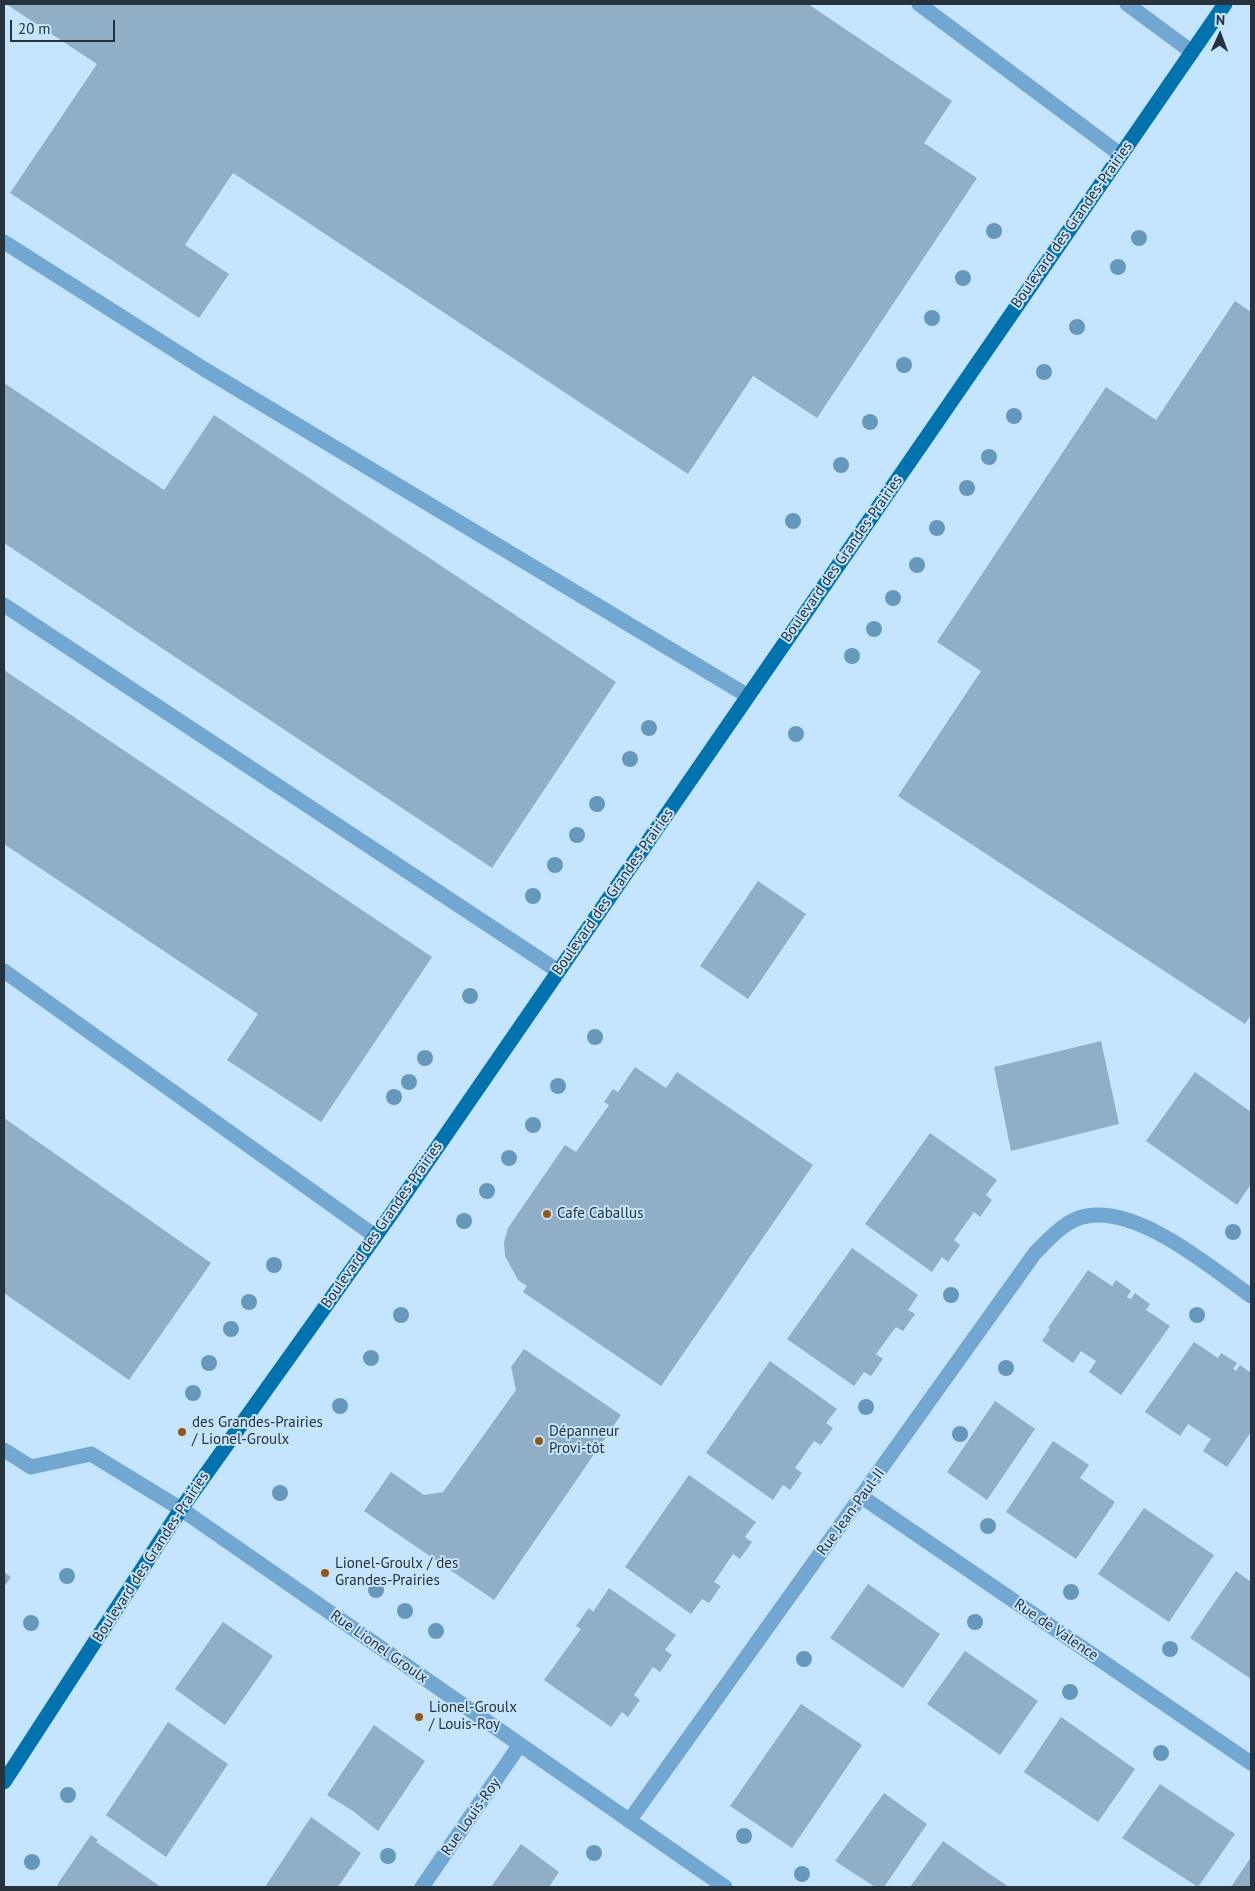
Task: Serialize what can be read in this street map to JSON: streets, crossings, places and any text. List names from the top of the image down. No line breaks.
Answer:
{"streets":{"main road":["Boulevard des Grandes-Prairies"],"street":["Rue Jean-Paul-II","Rue de Valence","Rue Lionel Groulx","Rue Louis-Roy"]},"crossings":[["Boulevard des Grandes-Prairies","Rue Lionel Groulx"],["Rue Jean-Paul-II","Rue de Valence"],["Rue Jean-Paul-II","Rue Lionel Groulx"],["Rue Lionel Groulx","Rue Louis-Roy"]],"places":["Cafe Caballus","des Grandes-Prairies / Lionel-Groulx","Dépanneur Provi-tôt","Lionel-Groulx / des Grandes-Prairies","Lionel-Groulx / Louis-Roy"],"scale_bar":"20 m","north":"top"}
